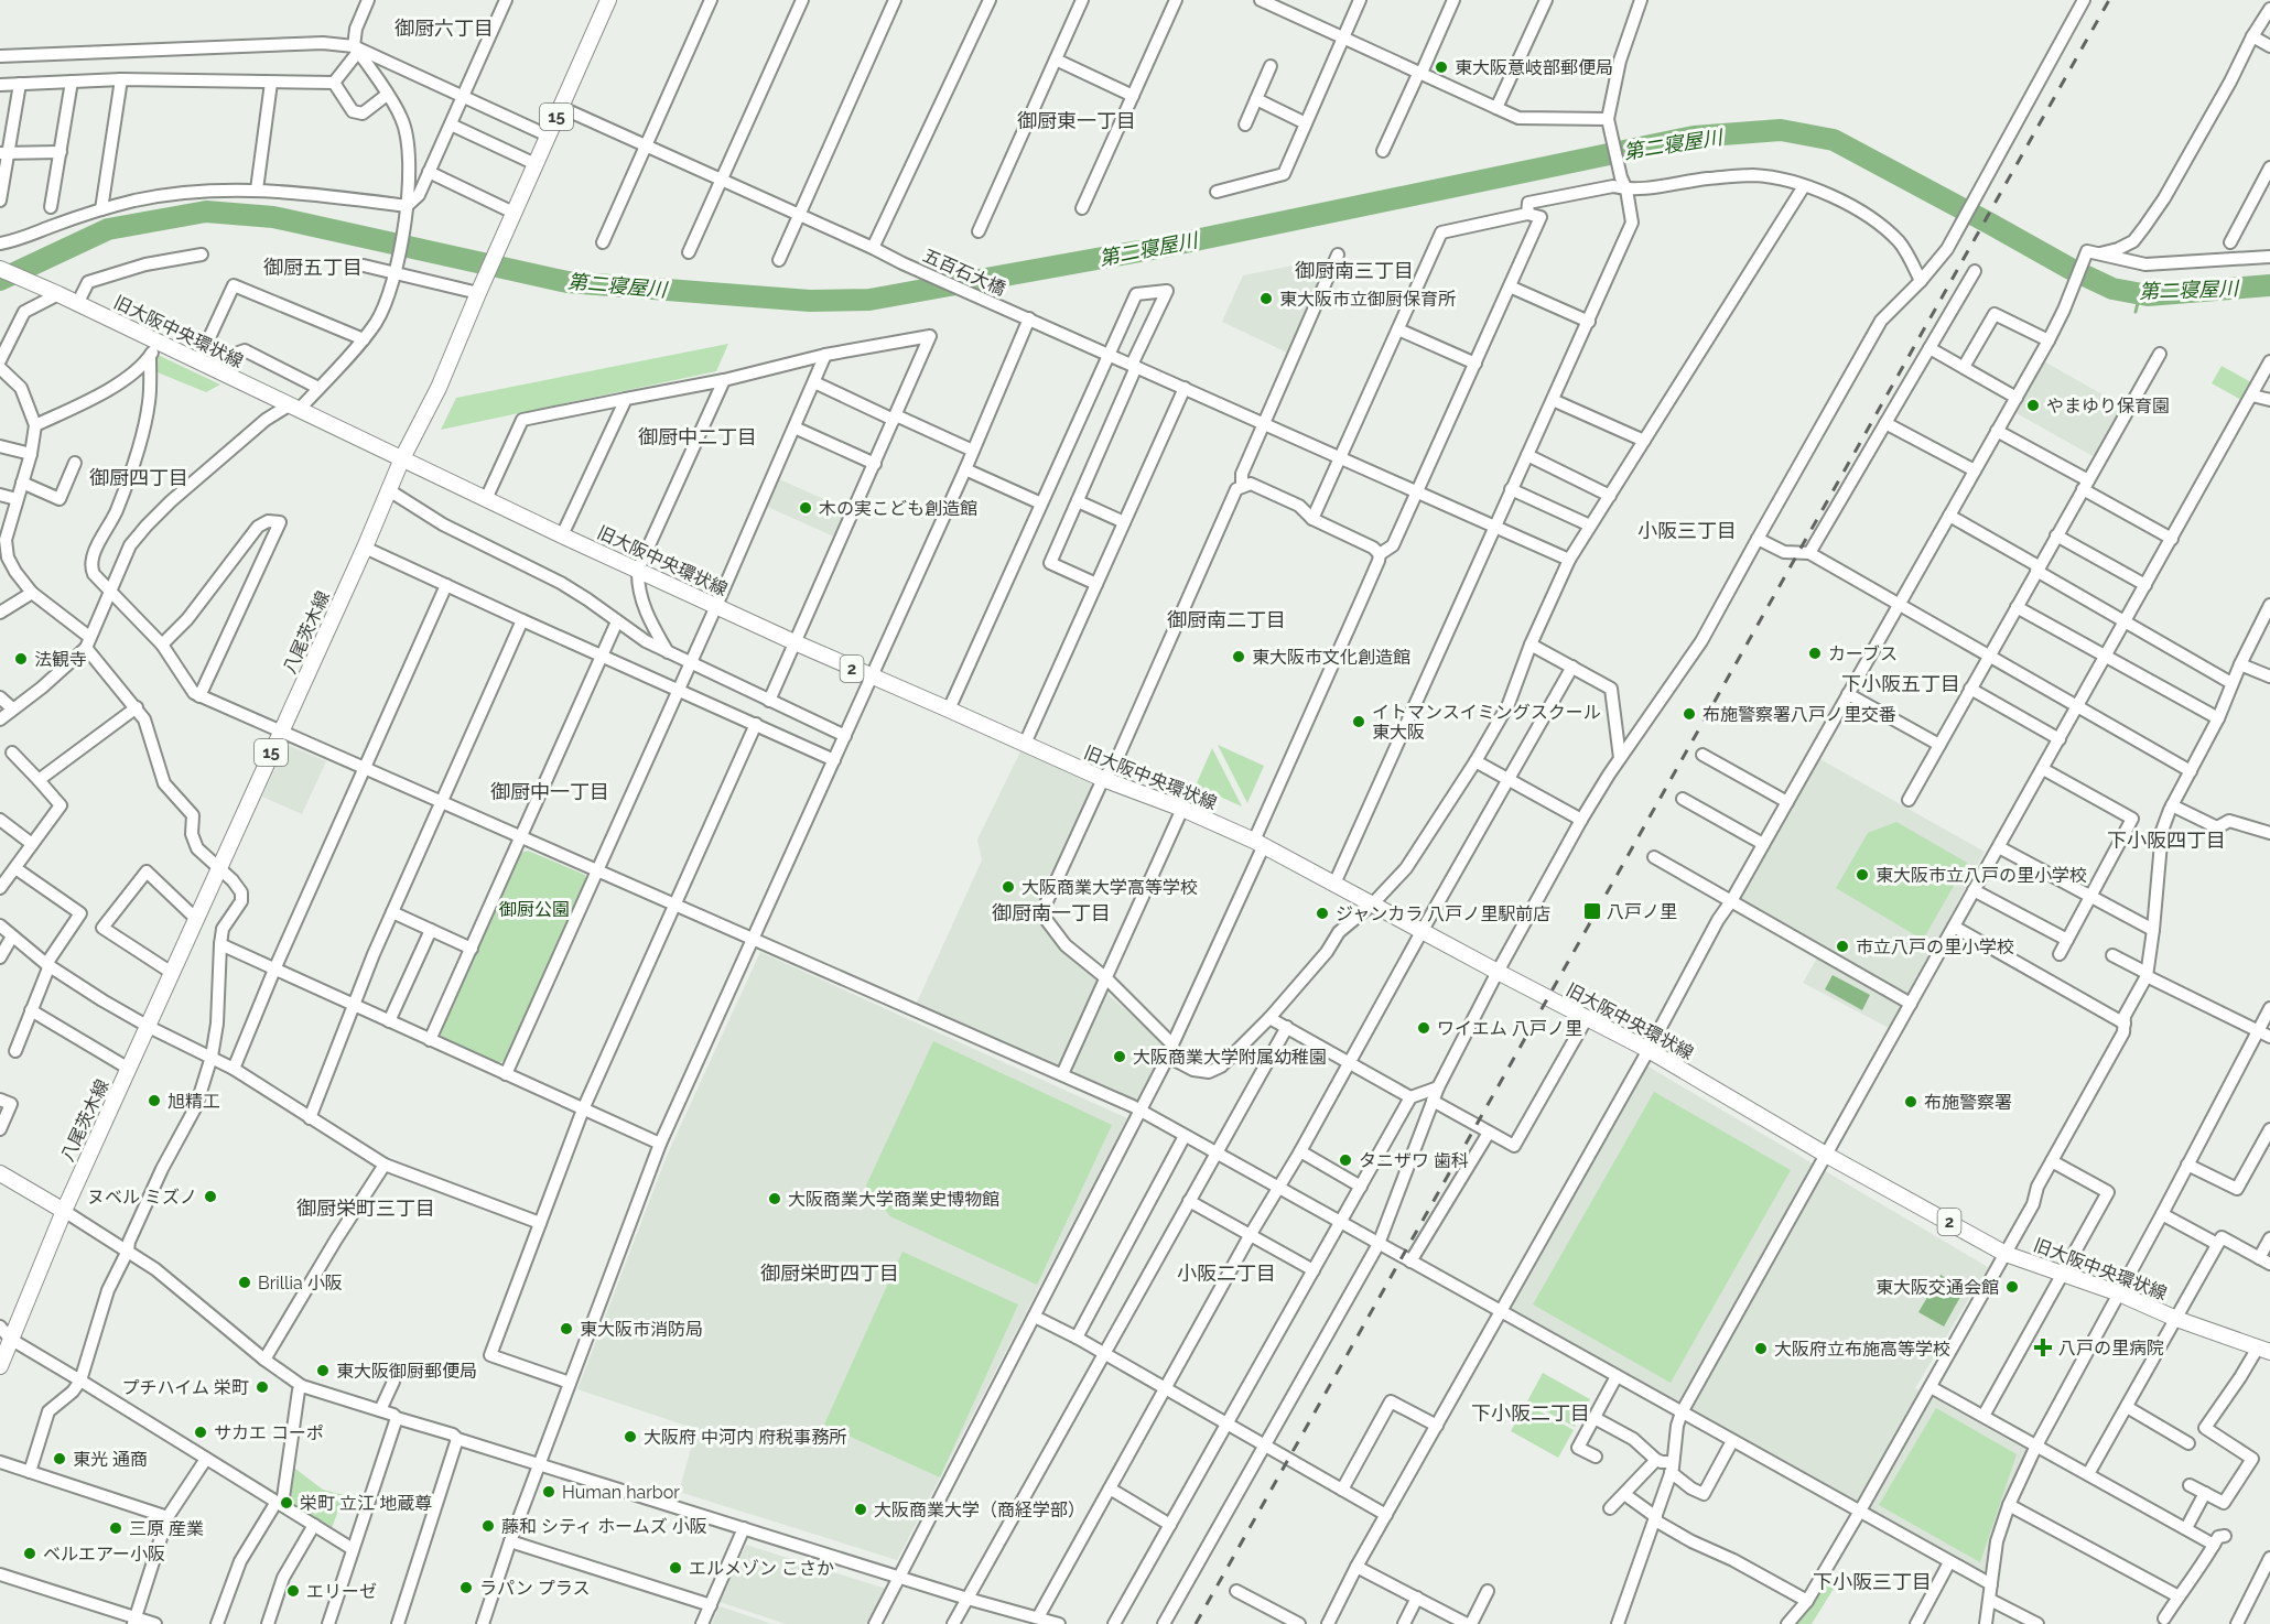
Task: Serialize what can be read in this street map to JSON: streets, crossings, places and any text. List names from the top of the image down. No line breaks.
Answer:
{"streets":{"main road":["15","旧大阪中央環状線","八尾茨木線","2"],"street":["五百石大橋"]},"crossings":[["五百石大橋","八尾茨木線"],["旧大阪中央環状線","八尾茨木線"]],"districts":["御厨六丁目","御厨東一丁目","御厨五丁目","御厨南三丁目","御厨中二丁目","御厨四丁目","小阪三丁目","御厨南二丁目","下小阪五丁目","御厨中一丁目","下小阪四丁目","御厨南一丁目","御厨栄町三丁目","御厨栄町四丁目","小阪二丁目","下小阪二丁目","下小阪三丁目"],"water":["第二寝屋川"],"parks":["御厨公園"],"places":{"other":["東大阪意岐部郵便局","東大阪市立御厨保育所","やまゆり保育園","木の実こども創造館","カーブス","東大阪市文化創造館","法観寺","布施警察署八戸ノ里交番","イトマンスイミングスクール 東大阪","東大阪市立八戸の里小学校","大阪商業大学高等学校","ジャンカラ 八戸ノ里駅前店","市立八戸の里小学校","ワイエム 八戸ノ里","大阪商業大学附属幼稚園","旭精工","布施警察署","タニザワ 歯科","ヌベル ミズノ","大阪商業大学商業史博物館","Brillia 小阪","東大阪交通会館","東大阪市消防局","大阪府立布施高等学校","東大阪御厨郵便局","プチハイム 栄町","サカエ コーポ","大阪府 中河内 府税事務所","東光 通商","Human harbor","栄町 立江 地蔵尊","大阪商業大学（商経学部）","藤和 シティ ホームズ 小阪","三原 産業","ベルエアー小阪","エルメゾン こさか","ラパン プラス","エリーゼ"],"transit":["八戸ノ里"],"health":["八戸の里病院"]}}
